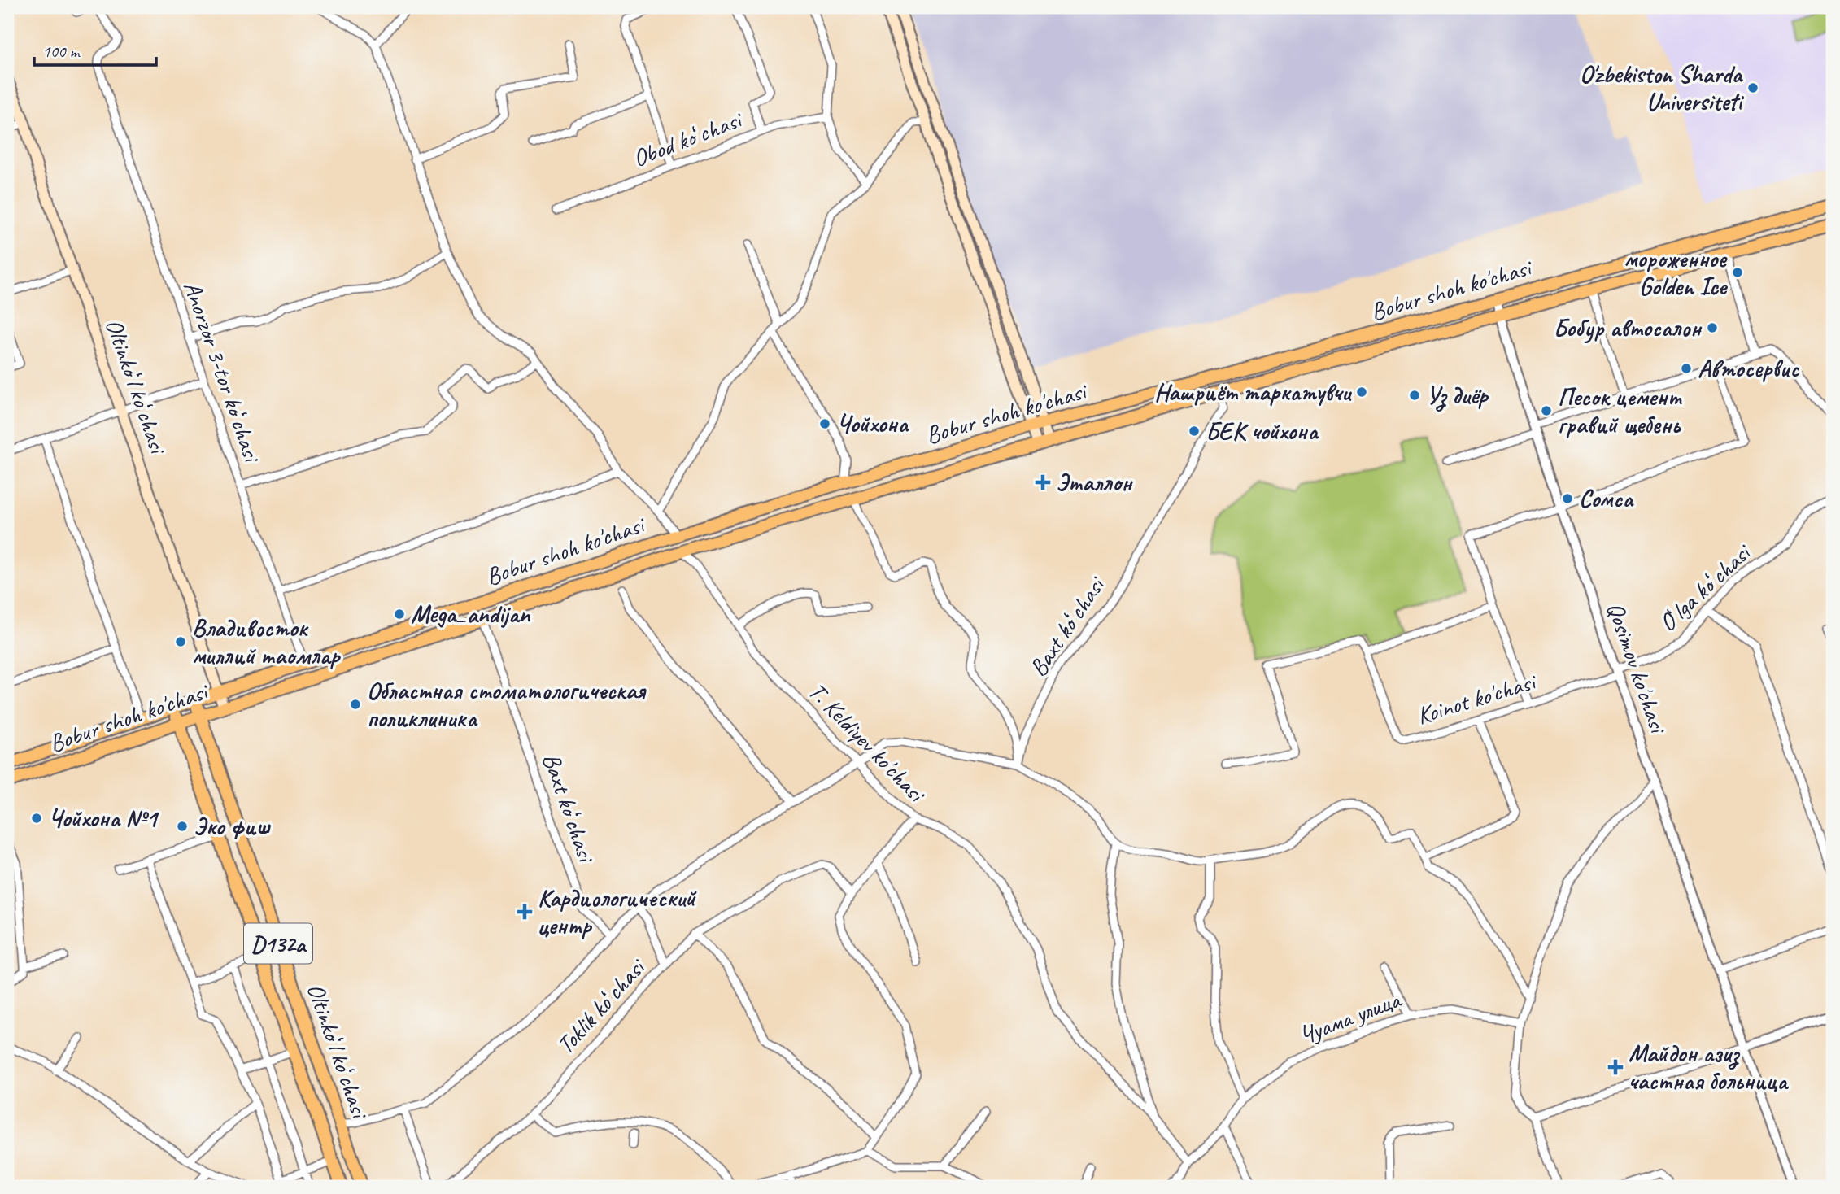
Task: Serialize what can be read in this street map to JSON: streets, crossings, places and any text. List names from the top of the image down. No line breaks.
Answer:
{"streets":{"main road":["Bobur shoh ko'chasi","Oltinkoʻl koʻchasi","D132a"],"street":["Obod koʻchasi","Anorzor 3-tor koʻchasi","Oʻlga koʻchasi","Baxt koʻchasi","Qosimov ko'chasi","Koinot ko'chasi","T. Keldiyev ko'chasi","Toklik koʻchasi","Чуама улица"]},"crossings":[["Bobur shoh ko'chasi","Anorzor 3-tor koʻchasi"],["Bobur shoh ko'chasi","Oltinkoʻl koʻchasi"],["Bobur shoh ko'chasi","Baxt koʻchasi"],["Bobur shoh ko'chasi","Qosimov ko'chasi"],["Bobur shoh ko'chasi","T. Keldiyev ko'chasi"],["Oʻlga koʻchasi","Qosimov ko'chasi"],["Oʻlga koʻchasi","Koinot ko'chasi"],["Qosimov ko'chasi","Koinot ko'chasi"],["T. Keldiyev ko'chasi","Чуама улица"]],"places":{"other":["O'zbekiston Sharda Universiteti","мороженное Golden Ice","Бобур автосалон","Автосервис","Нашриёт таркатувчи","Уз диёр","Песок цемент гравий щебень","Чойхона","БЕК чойхона","Сомса","Mega_andijan","Владивосток миллий таомлар","Областная стоматологическая поликлиника","Чойхона №1","Эко фиш"],"health":["Эталлон","Кардиологический центр","Майдон азиз частная больница"]},"scale_bar":"100 m"}
